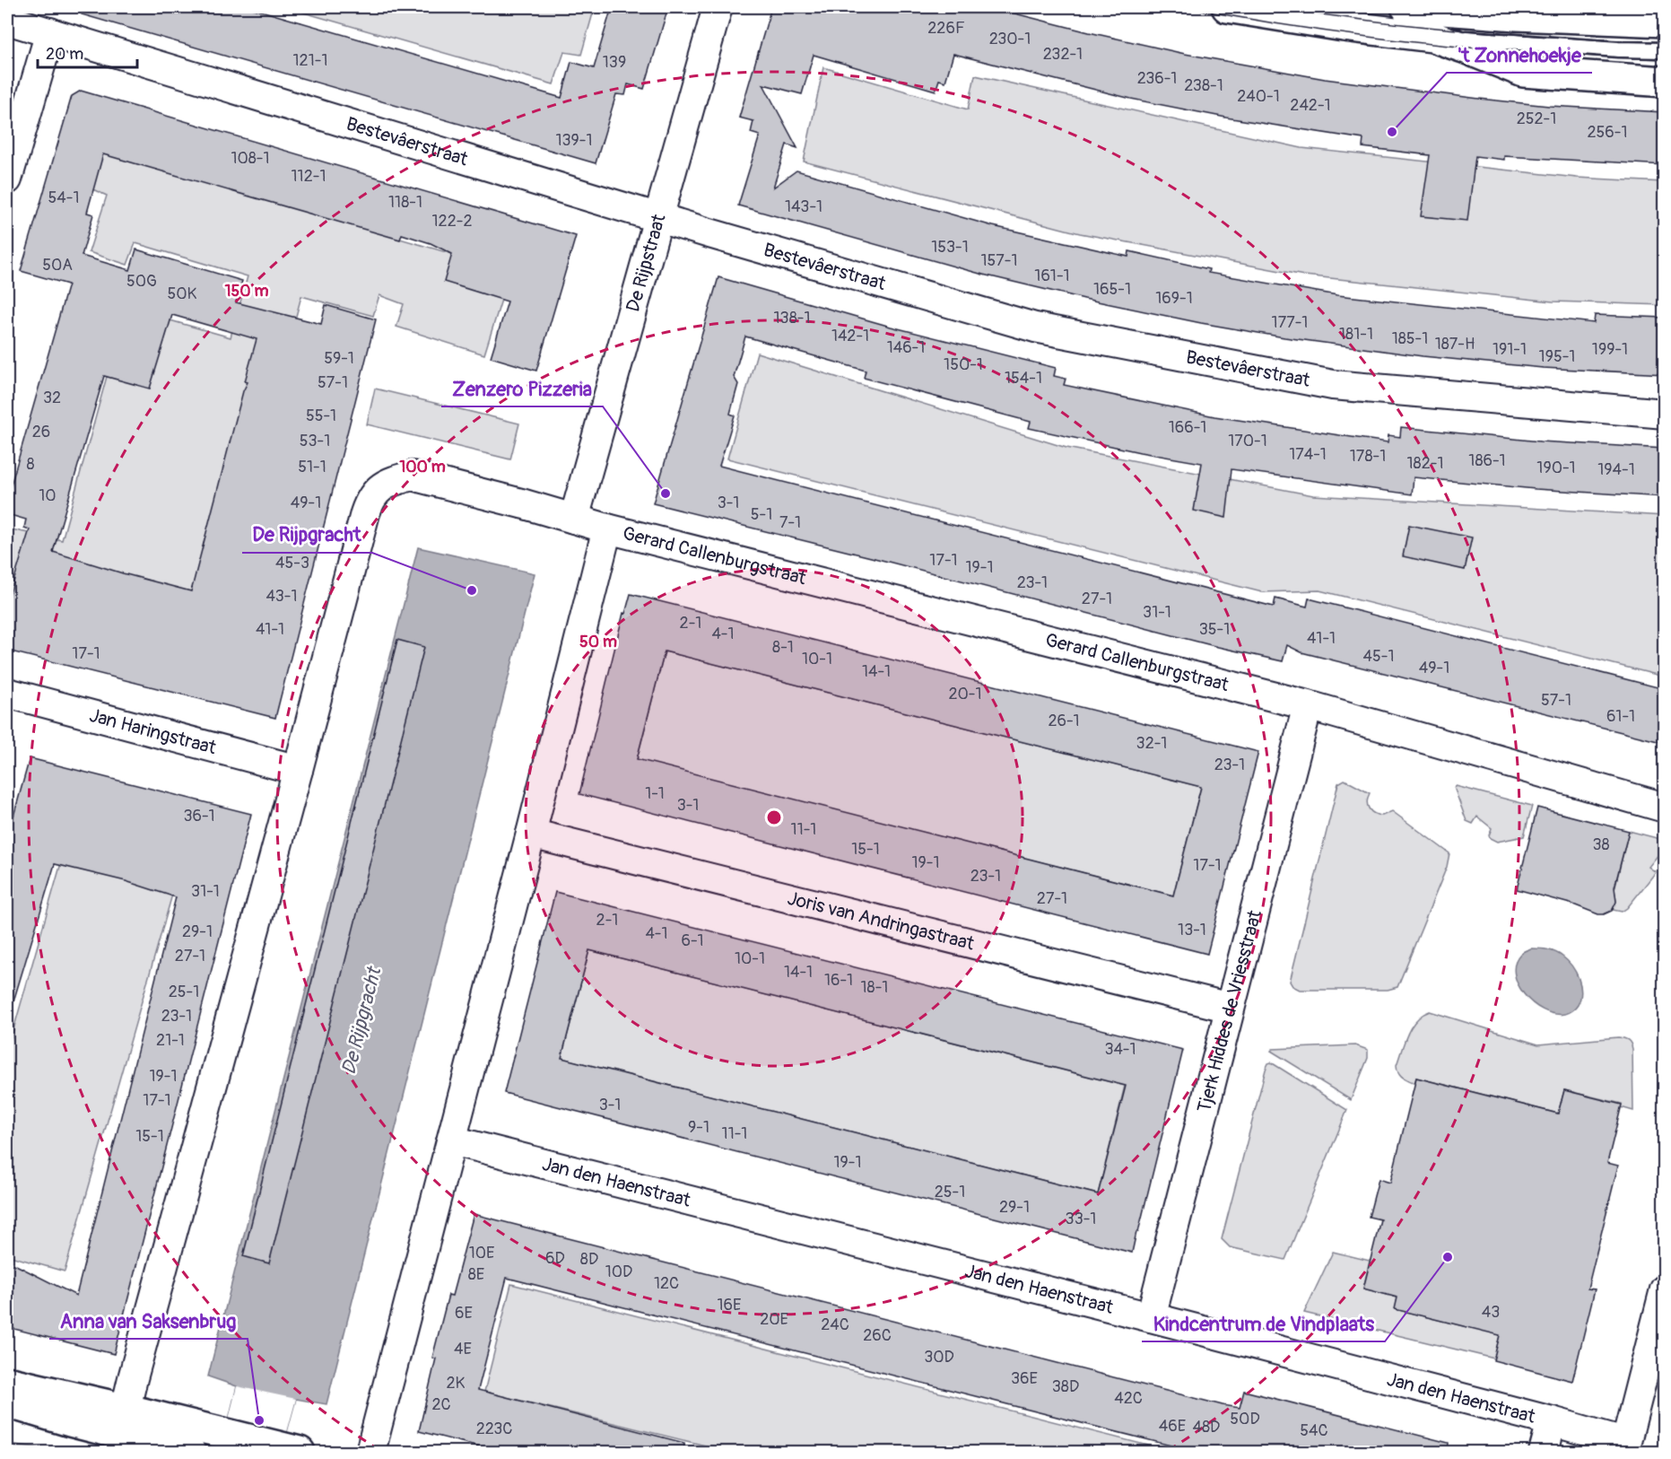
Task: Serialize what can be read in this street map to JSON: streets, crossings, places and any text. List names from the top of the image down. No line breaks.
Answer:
{"streets":{"street":["Bestevâerstraat","De Rijpstraat","Gerard Callenburgstraat","Jan Haringstraat","Joris van Andringastraat","Tjerk Hiddes de Vriesstraat","Jan den Haenstraat"]},"crossings":[["Bestevâerstraat","De Rijpstraat"],["Gerard Callenburgstraat","Tjerk Hiddes de Vriesstraat"],["Joris van Andringastraat","Tjerk Hiddes de Vriesstraat"],["Tjerk Hiddes de Vriesstraat","Jan den Haenstraat"]],"water":["De Rijpgracht"],"places":["'t Zonnehoekje","Zenzero Pizzeria","De Rijpgracht","Kindcentrum de Vindplaats","Anna van Saksenbrug"],"house_numbers":["226F","230-1","232-1","121-1","139","236-1","238-1","240-1","242-1","252-1","256-1","139-1","108-1","112-1","54-1","118-1","143-1","122-2","153-1","157-1","50A","161-1","50G","165-1","50K","169-1","138-1","177-1","181-1","142-1","185-1","187-H","146-1","191-1","199-1","195-1","59-1","150-1","154-1","57-1","32","55-1","166-1","26","53-1","170-1","174-1","178-1","186-1","182-1","8","51-1","190-1","194-1","10","49-1","3-1","5-1","7-1","17-1","45-3","19-1","23-1","43-1","27-1","31-1","2-1","41-1","35-1","4-1","41-1","8-1","17-1","45-1","10-1","49-1","14-1","20-1","57-1","61-1","26-1","32-1","23-1","1-1","3-1","36-1","11-1","38","15-1","19-1","17-1","23-1","31-1","27-1","2-1","13-1","29-1","4-1","6-1","27-1","10-1","14-1","16-1","18-1","25-1","23-1","21-1","34-1","19-1","17-1","3-1","9-1","11-1","15-1","19-1","25-1","29-1","33-1","10E","6D","8D","10D","8E","12C","16E","43","6E","20E","24C","26C","4E","30D","36E","2K","38D","42C","2C","50D","46E","48D","223C","54C"],"scale_bar":"20 m","rings":["150 m","100 m","50 m"]}
